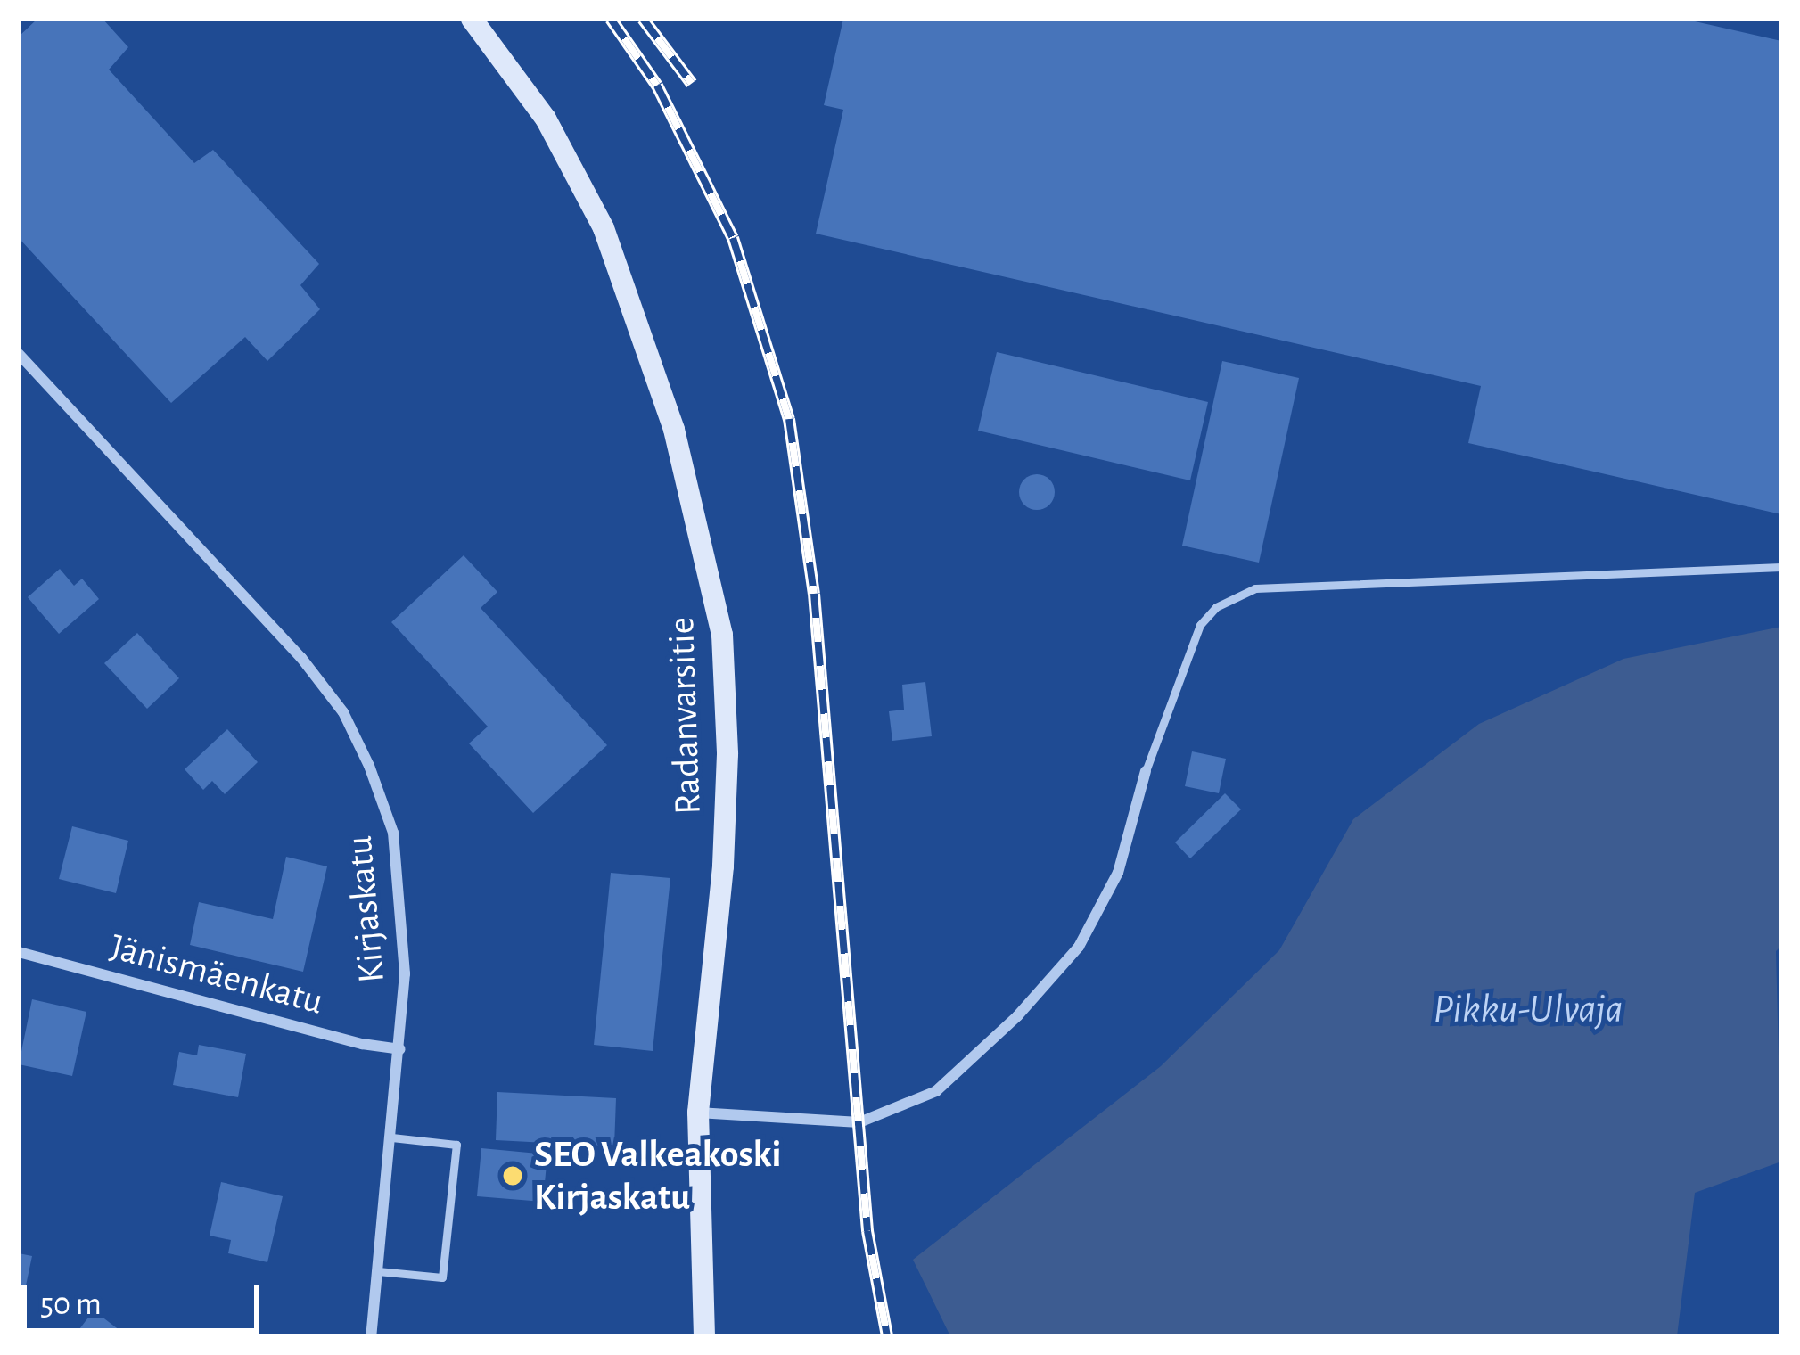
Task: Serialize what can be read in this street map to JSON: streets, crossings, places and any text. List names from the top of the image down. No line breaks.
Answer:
{"streets":{"street":["Radanvarsitie","Kirjaskatu","Jänismäenkatu"]},"crossings":[["Kirjaskatu","Jänismäenkatu"]],"water":["Pikku-Ulvaja"],"places":["SEO Valkeakoski Kirjaskatu"],"scale_bar":"50 m"}
